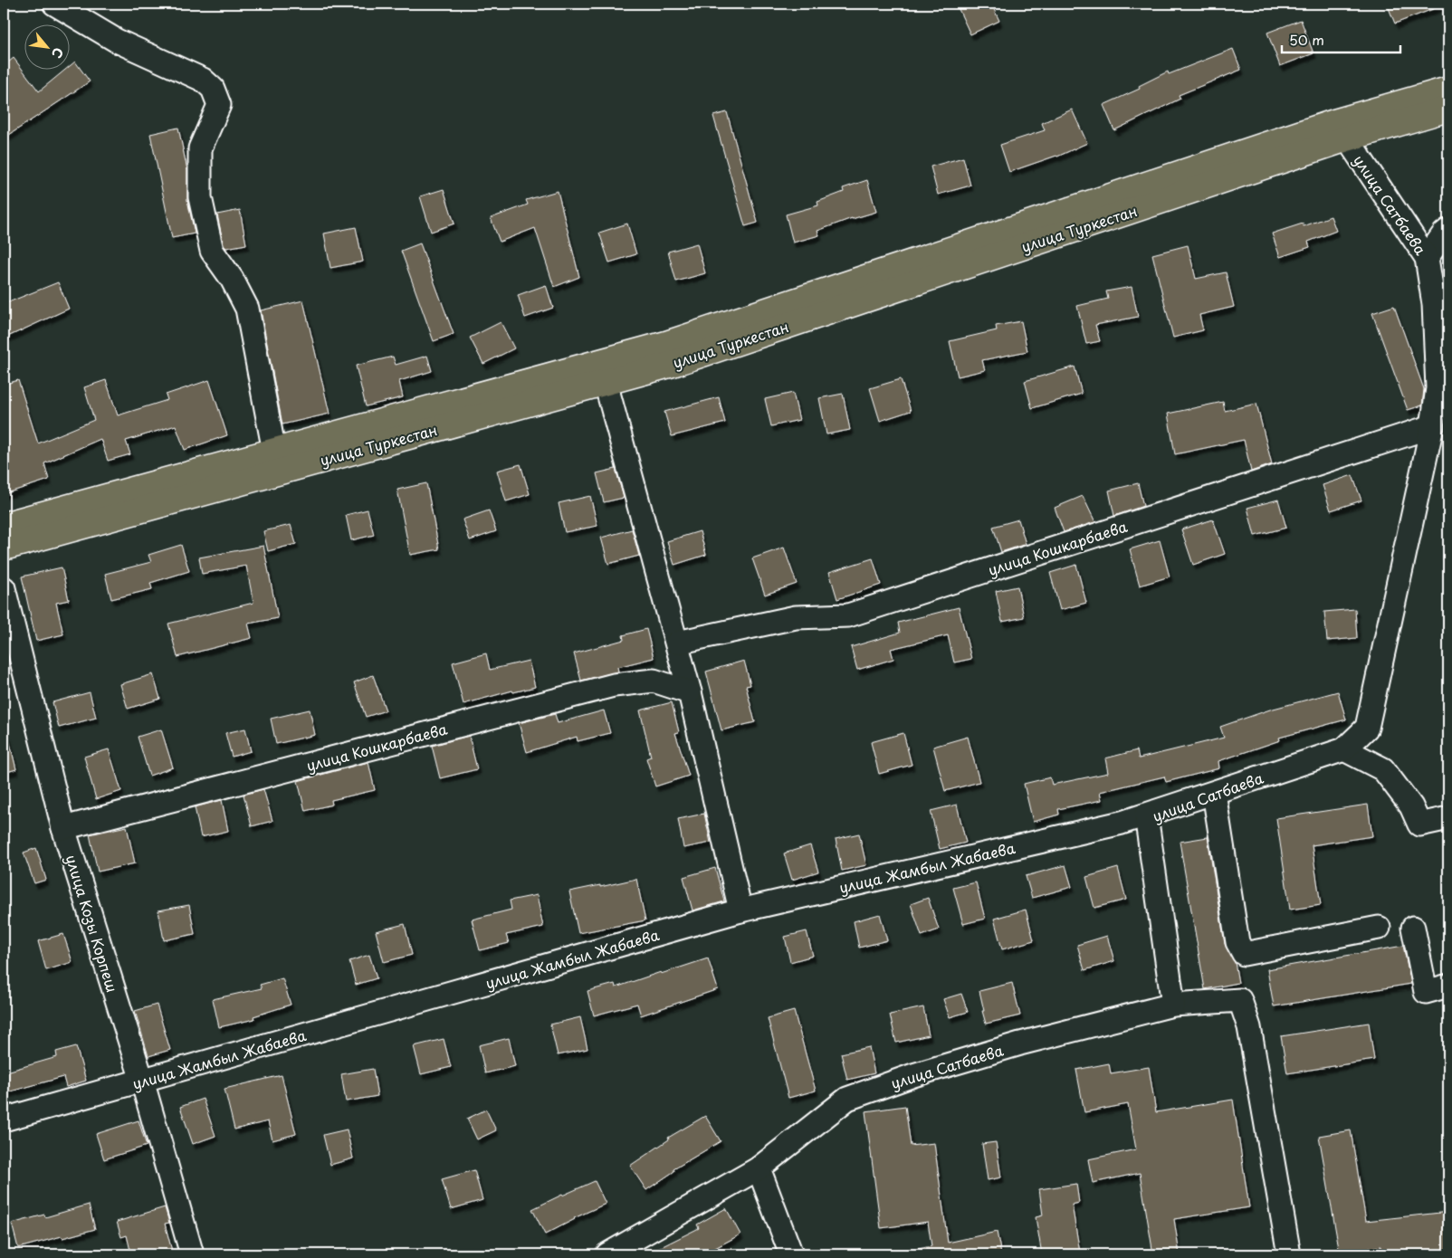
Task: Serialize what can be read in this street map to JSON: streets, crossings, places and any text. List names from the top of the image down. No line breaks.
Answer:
{"streets":{"highway":["улица Туркестан"],"street":["улица Сатбаева","улица Кошкарбаева","улица Жамбыл Жабаева","улица Козы Корпеш"]},"crossings":[["улица Сатбаева","улица Туркестан"],["улица Сатбаева","улица Кошкарбаева"],["улица Сатбаева","улица Жамбыл Жабаева"],["улица Кошкарбаева","улица Козы Корпеш"],["улица Жамбыл Жабаева","улица Козы Корпеш"]],"scale_bar":"50 m","north":"bottom right"}
